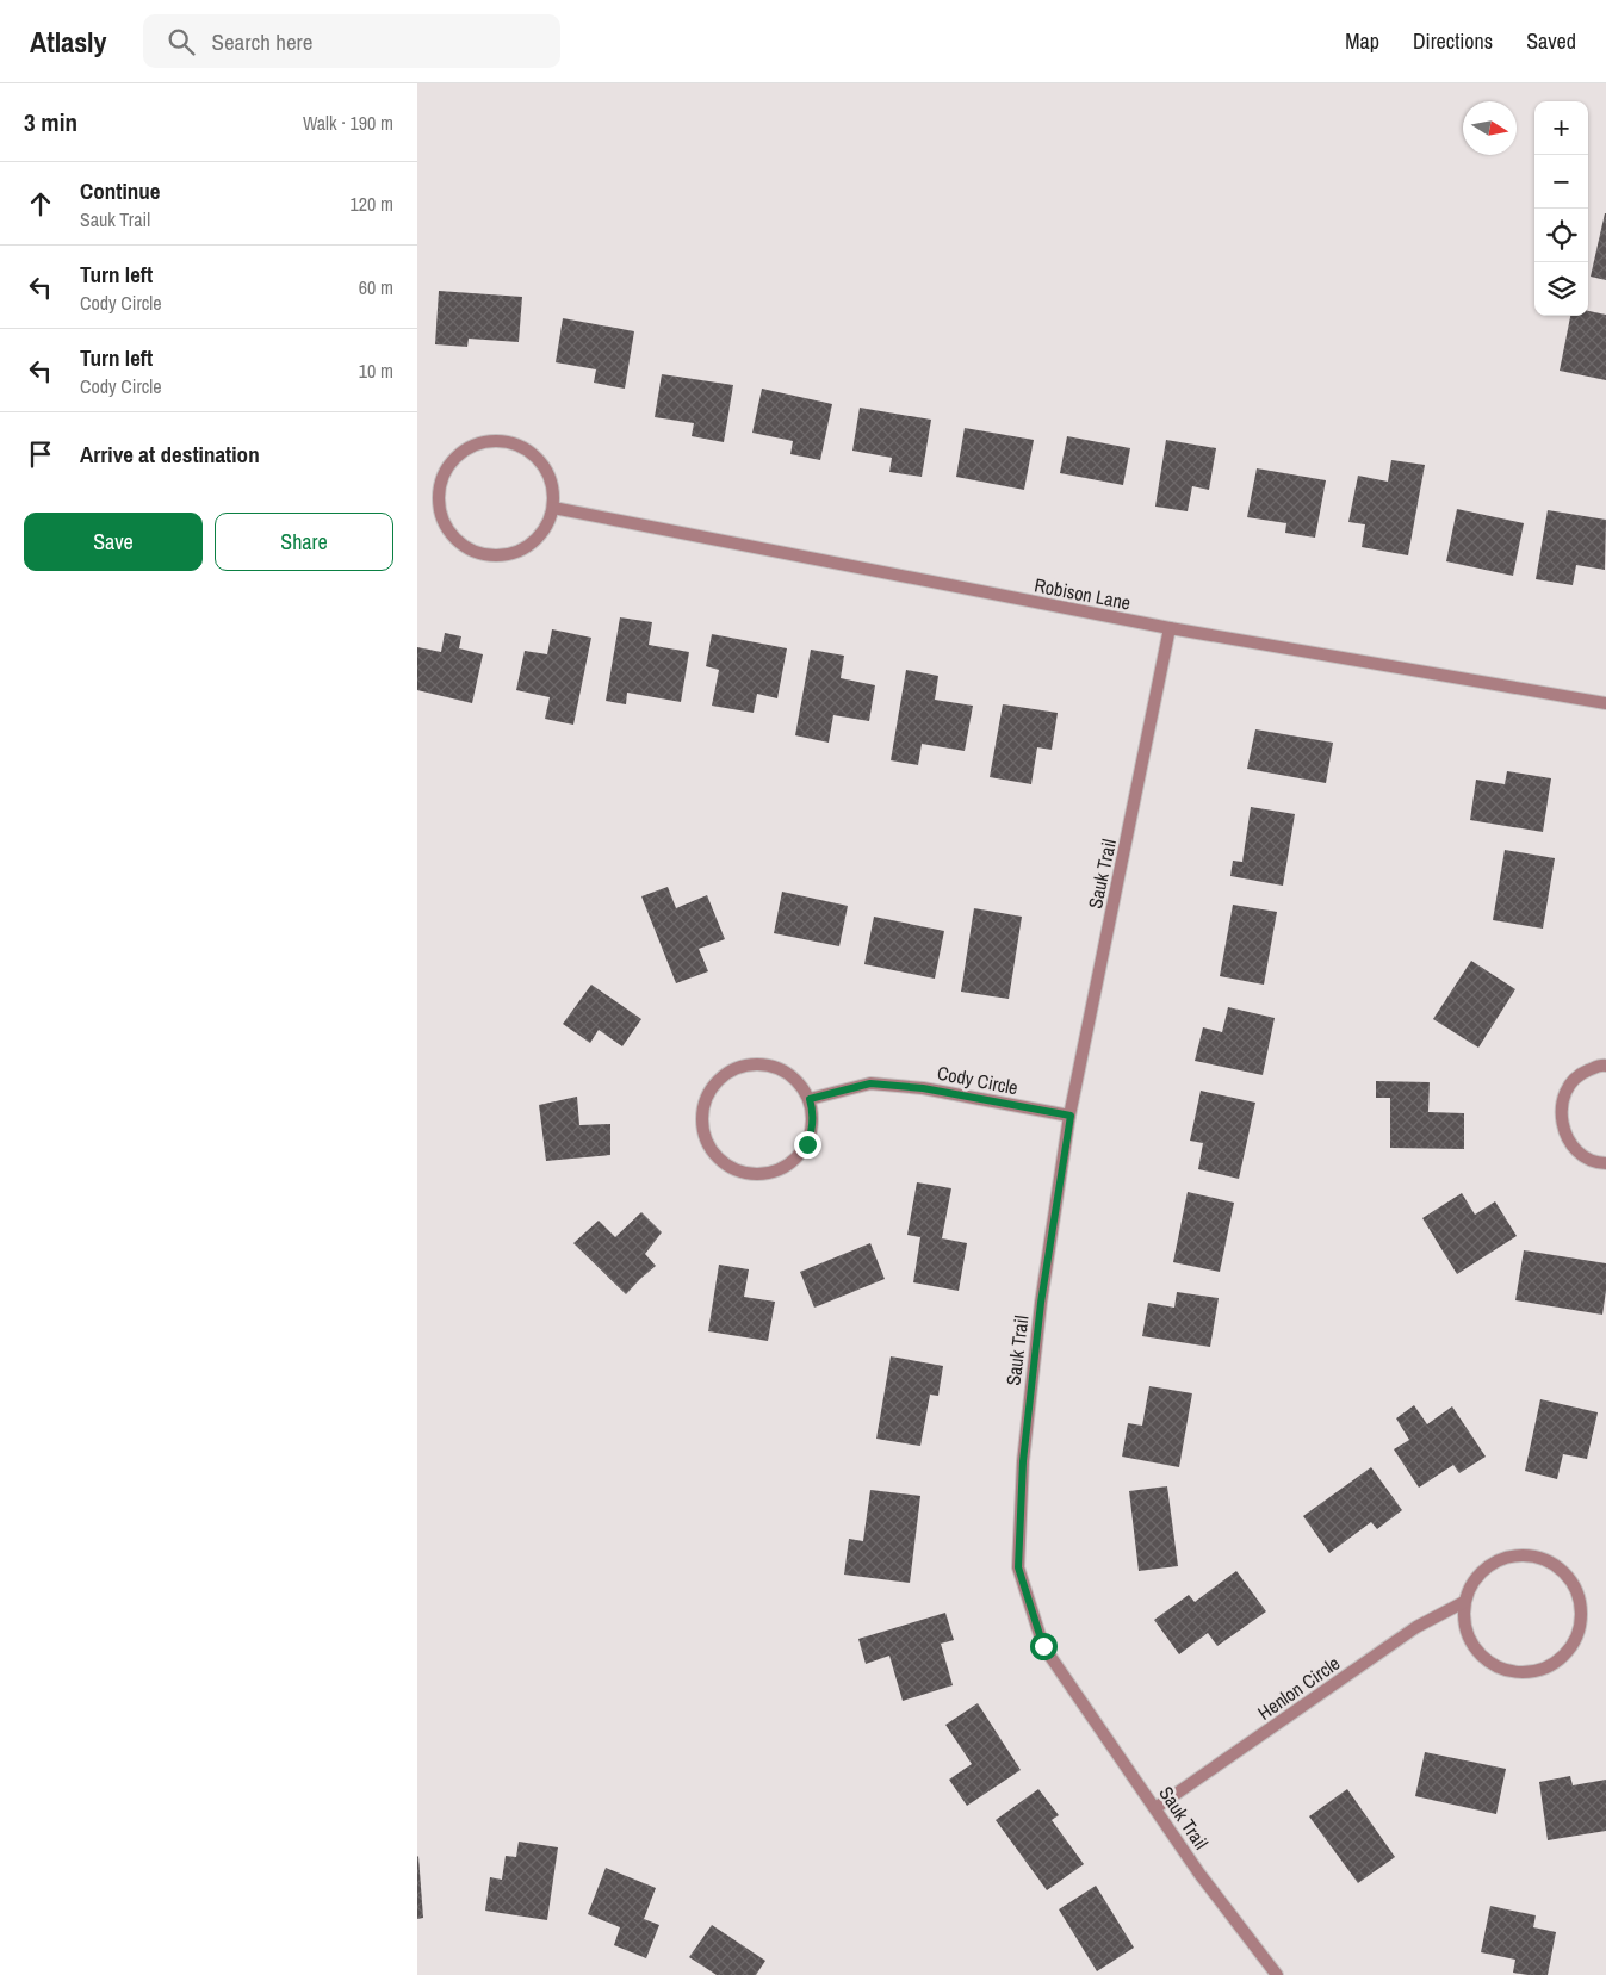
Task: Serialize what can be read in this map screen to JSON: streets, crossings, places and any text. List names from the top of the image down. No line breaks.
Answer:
{"streets":{"street":["Robison Lane","Sauk Trail","Cody Circle","Henlon Circle"]},"crossings":[["Robison Lane","Sauk Trail"],["Sauk Trail","Cody Circle"],["Sauk Trail","Henlon Circle"]],"north":"right","page":{"header":"Atlasly","search":"Search here","nav":["Map","Directions","Saved"],"heading":["3 min","Walk · 190 m"],"map_buttons":["+","−"],"list":[["Continue","Sauk Trail","120 m"],["Turn left","Cody Circle","60 m"],["Turn left","Cody Circle","10 m"],"Arrive at destination"],"buttons":["Save","Share"]}}
